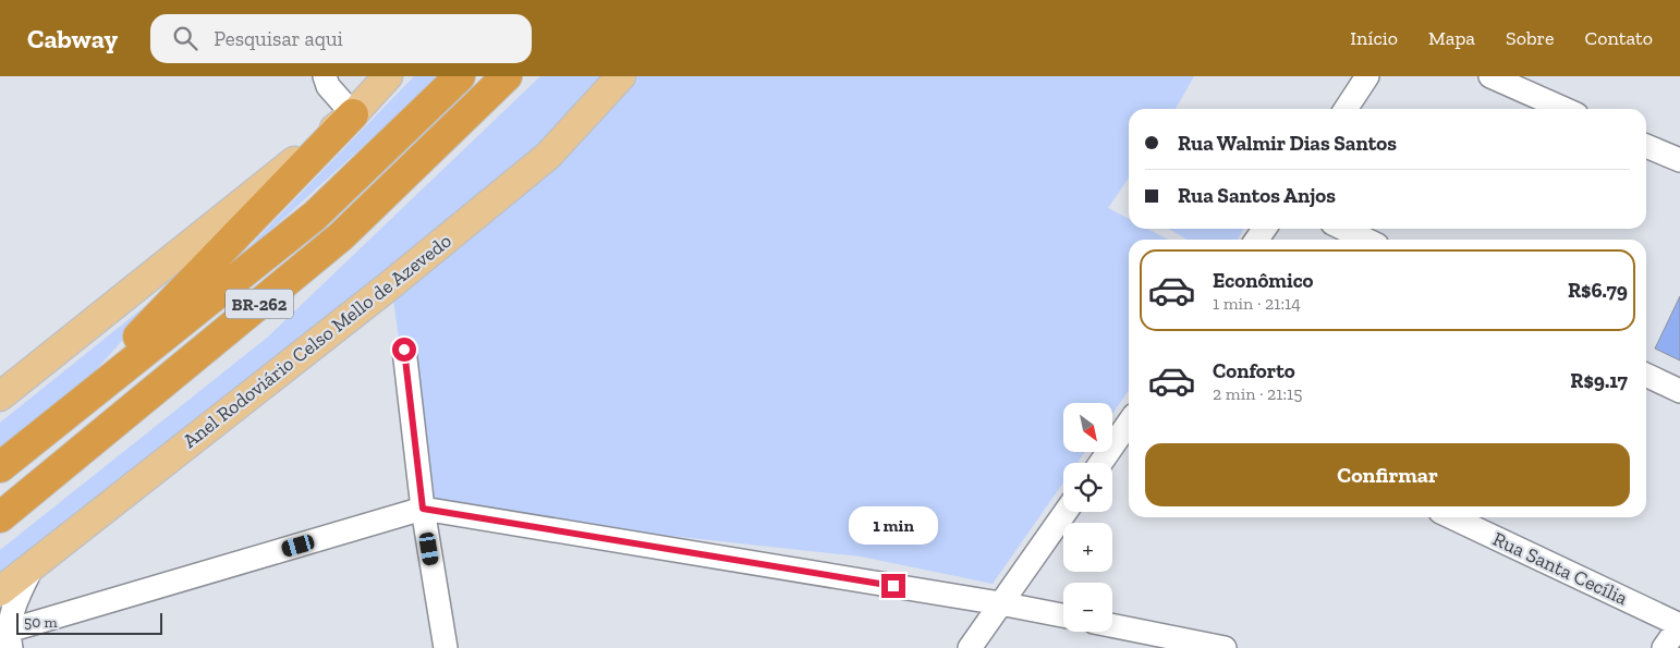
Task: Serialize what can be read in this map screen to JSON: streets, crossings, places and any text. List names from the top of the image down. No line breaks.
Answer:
{"streets":{"highway":["BR-262"],"main road":["Anel Rodoviário Celso Mello de Azevedo"],"street":["Rua Santa Cecília"]},"scale_bar":"50 m","north":"bottom right","page":{"header":"Cabway","search":"Pesquisar aqui","nav":["Início","Mapa","Sobre","Contato"],"banner":["Rua Walmir Dias Santos","Rua Santos Anjos"],"list":[{"name":"Econômico","note":"1 min · 21:14","value":"R$6.79"},{"name":"Conforto","note":"2 min · 21:15","value":"R$9.17"}],"map_buttons":["+","−"],"buttons":"Confirmar","bubble":"1 min","scale":"50 m"}}
